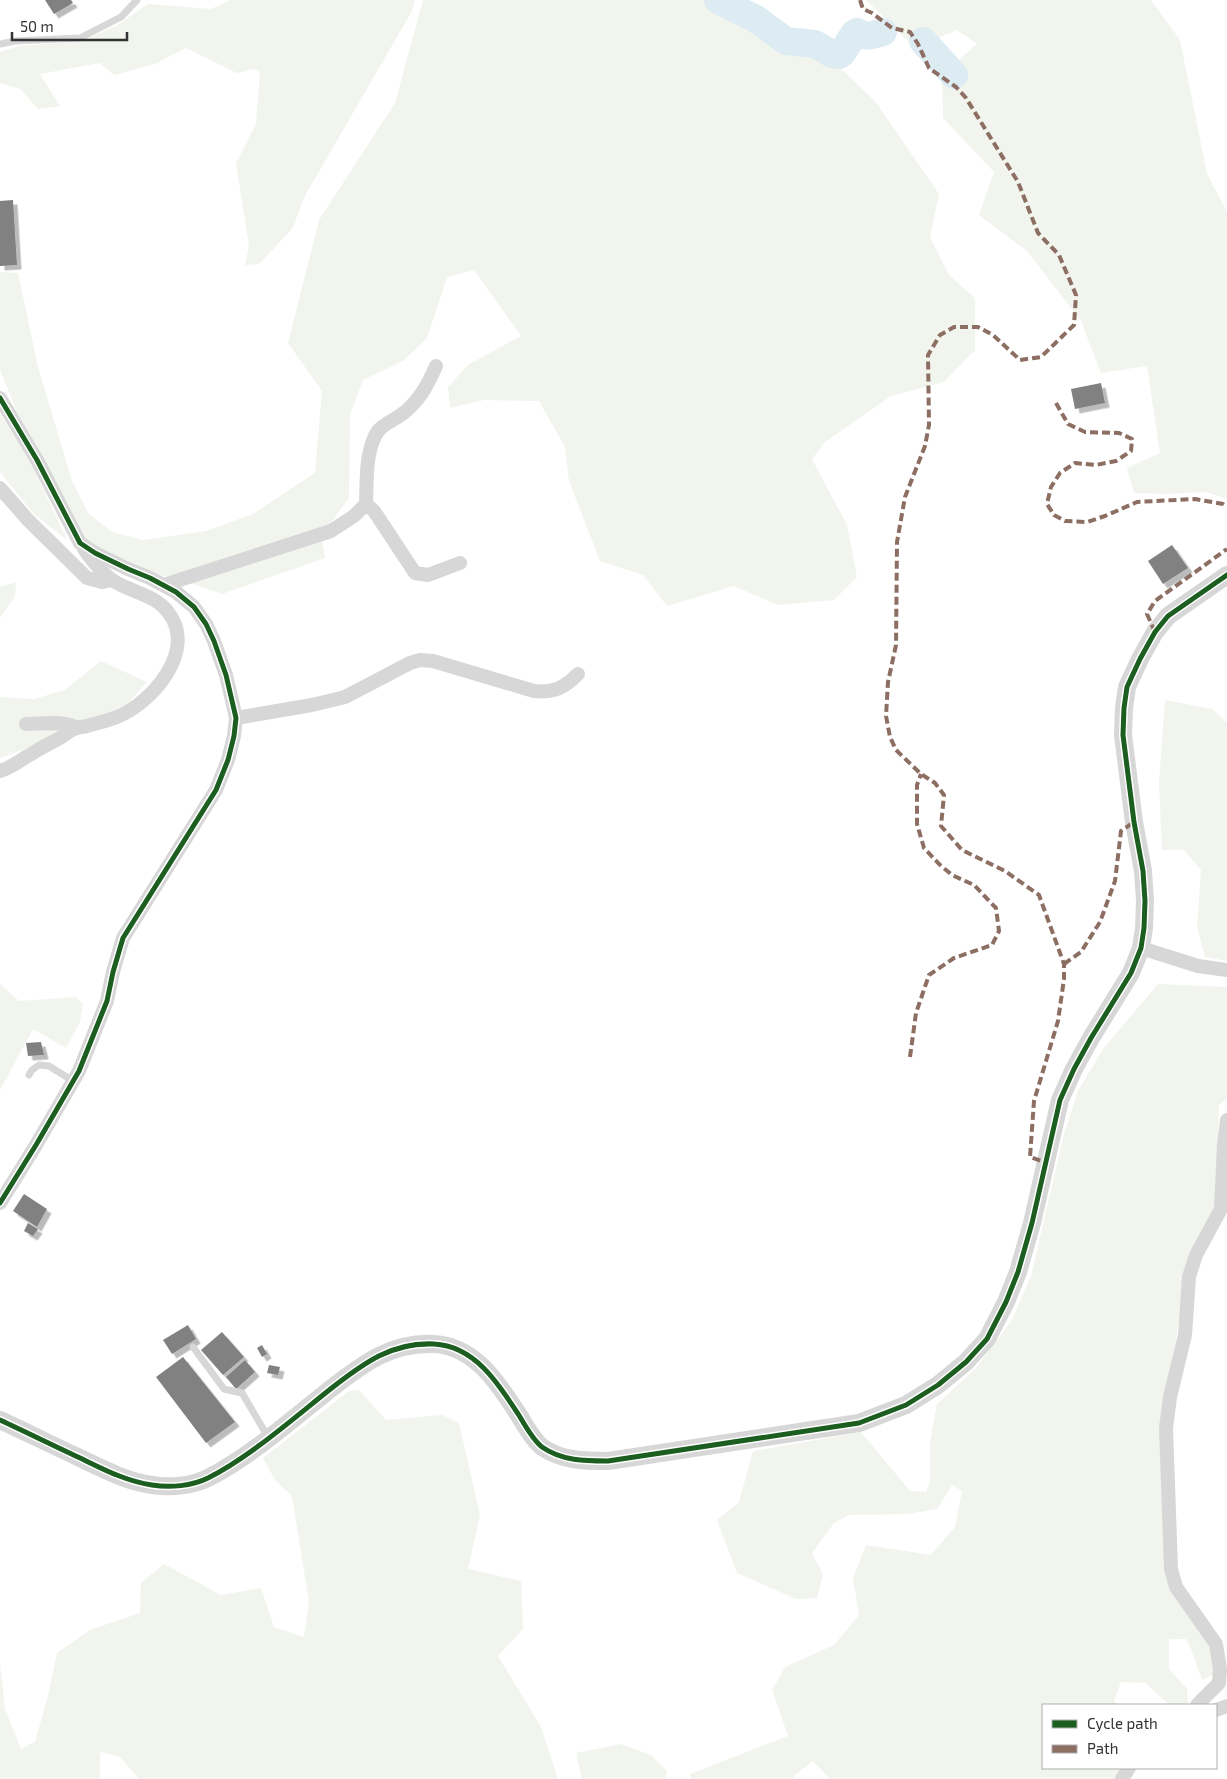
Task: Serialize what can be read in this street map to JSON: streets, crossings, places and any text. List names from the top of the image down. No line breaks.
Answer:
{"legend":["Cycle path","Path"],"scale_bar":"50 m"}
